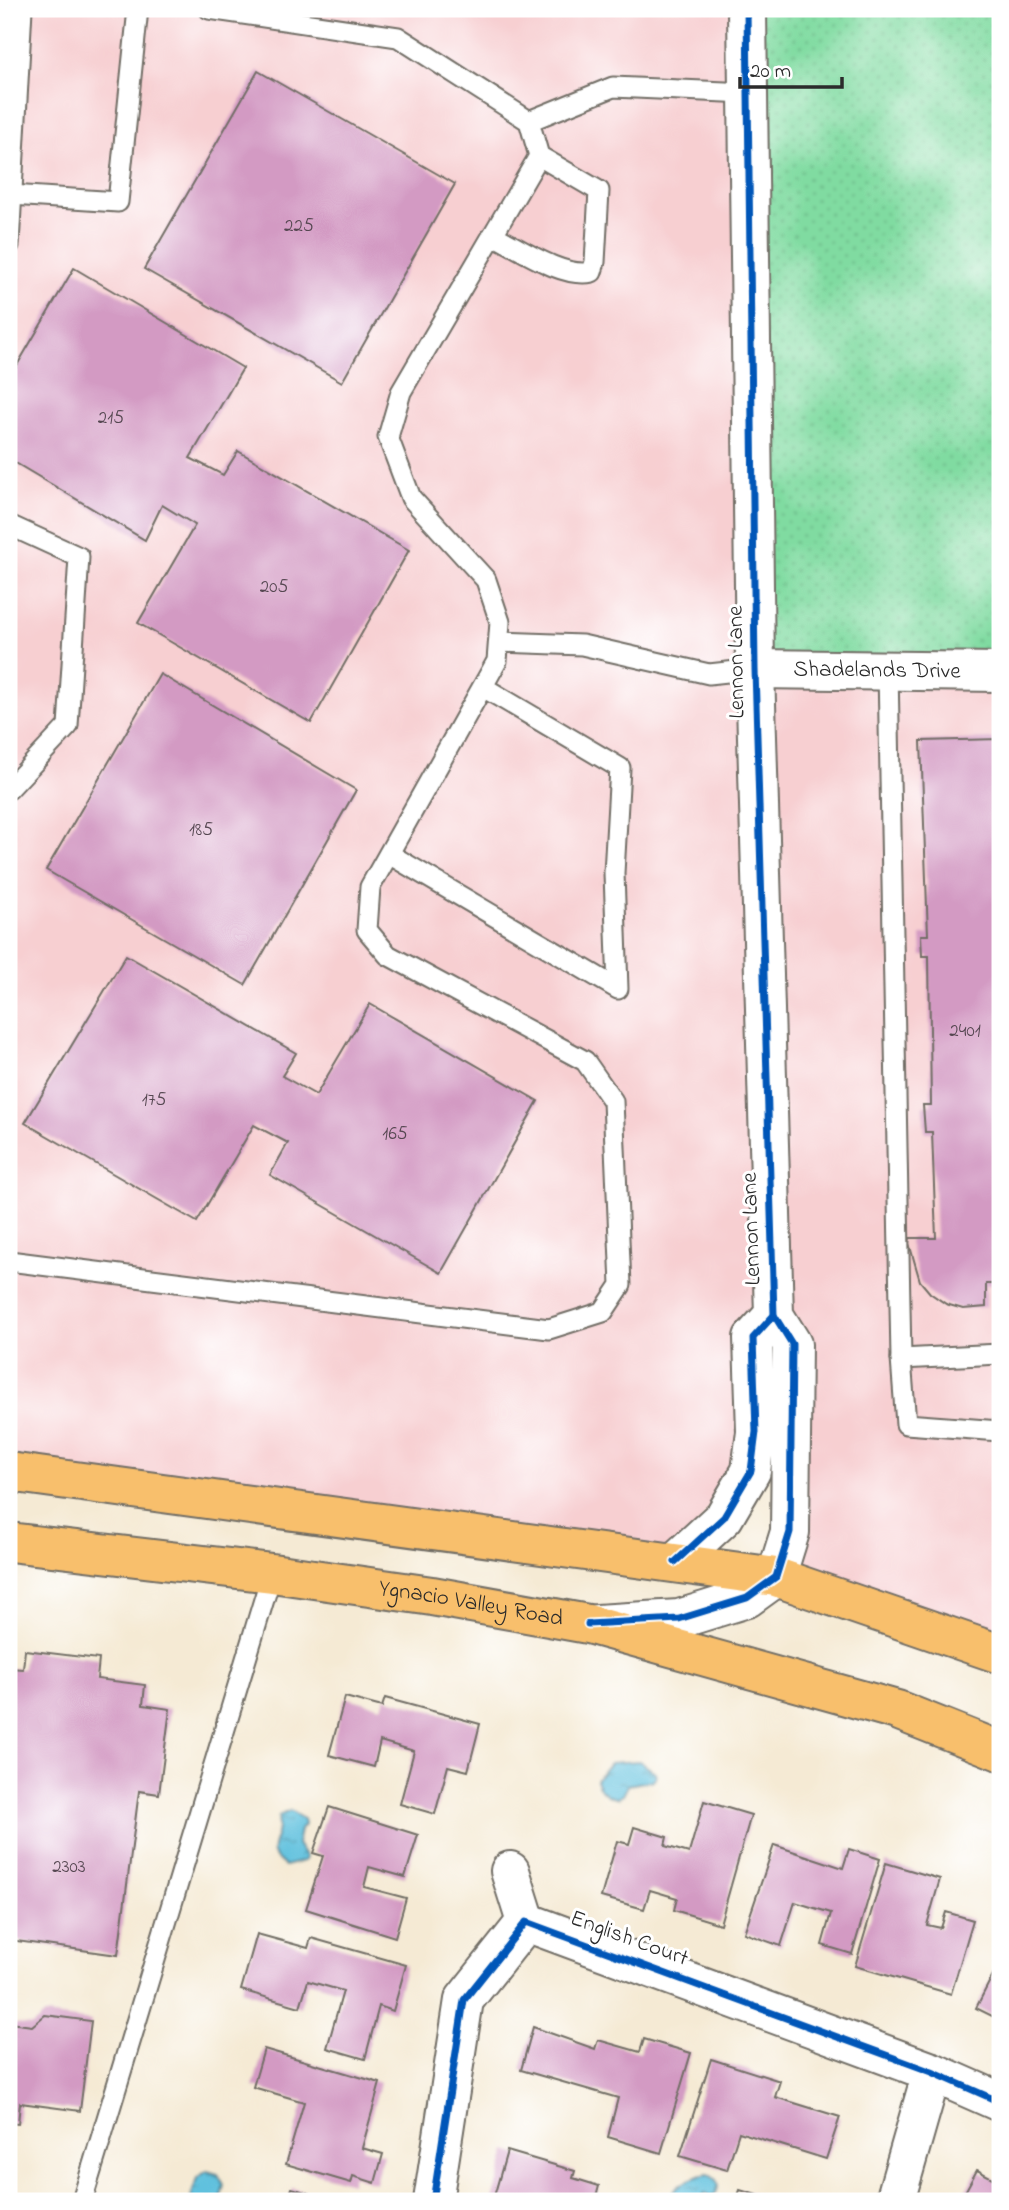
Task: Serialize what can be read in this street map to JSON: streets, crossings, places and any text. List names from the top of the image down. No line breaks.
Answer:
{"streets":{"highway":["Ygnacio Valley Road"],"street":["Lennon Lane","Shadelands Drive","English Court"]},"crossings":[["Lennon Lane","Shadelands Drive"]],"house_numbers":["225","215","205","185","2401","175","165","2303"],"scale_bar":"20 m"}
